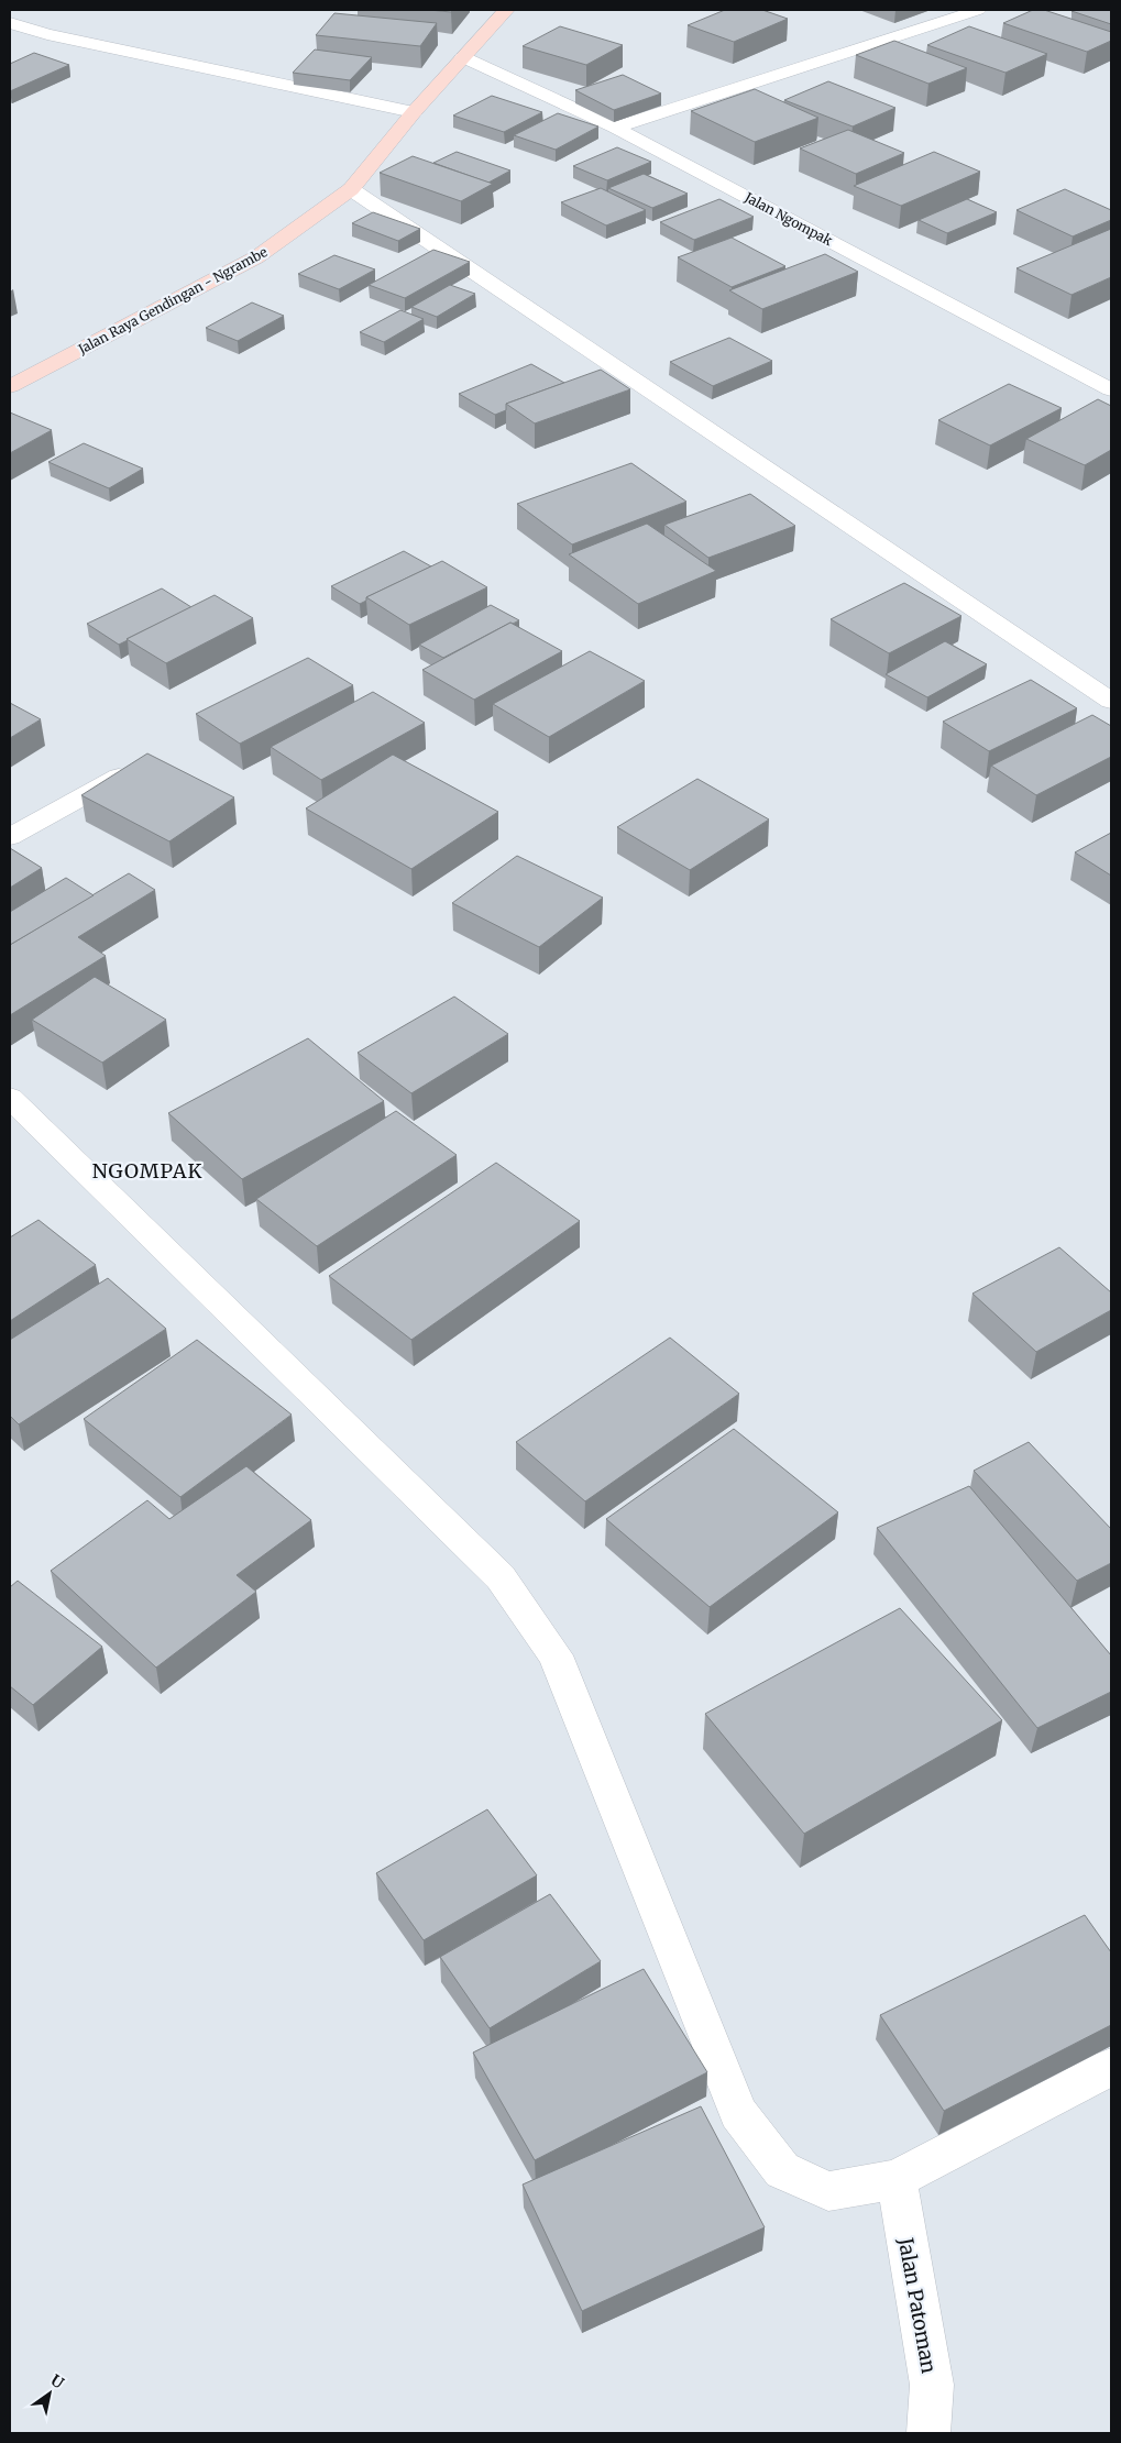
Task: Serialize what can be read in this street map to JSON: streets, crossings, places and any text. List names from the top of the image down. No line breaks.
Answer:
{"streets":{"main road":["Jalan Raya Gendingan - Ngrambe"],"street":["Jalan Ngompak","Jalan Patoman"]},"crossings":[["Jalan Ngompak","Jalan Raya Gendingan - Ngrambe"]],"districts":["NGOMPAK"],"north":"top right"}
